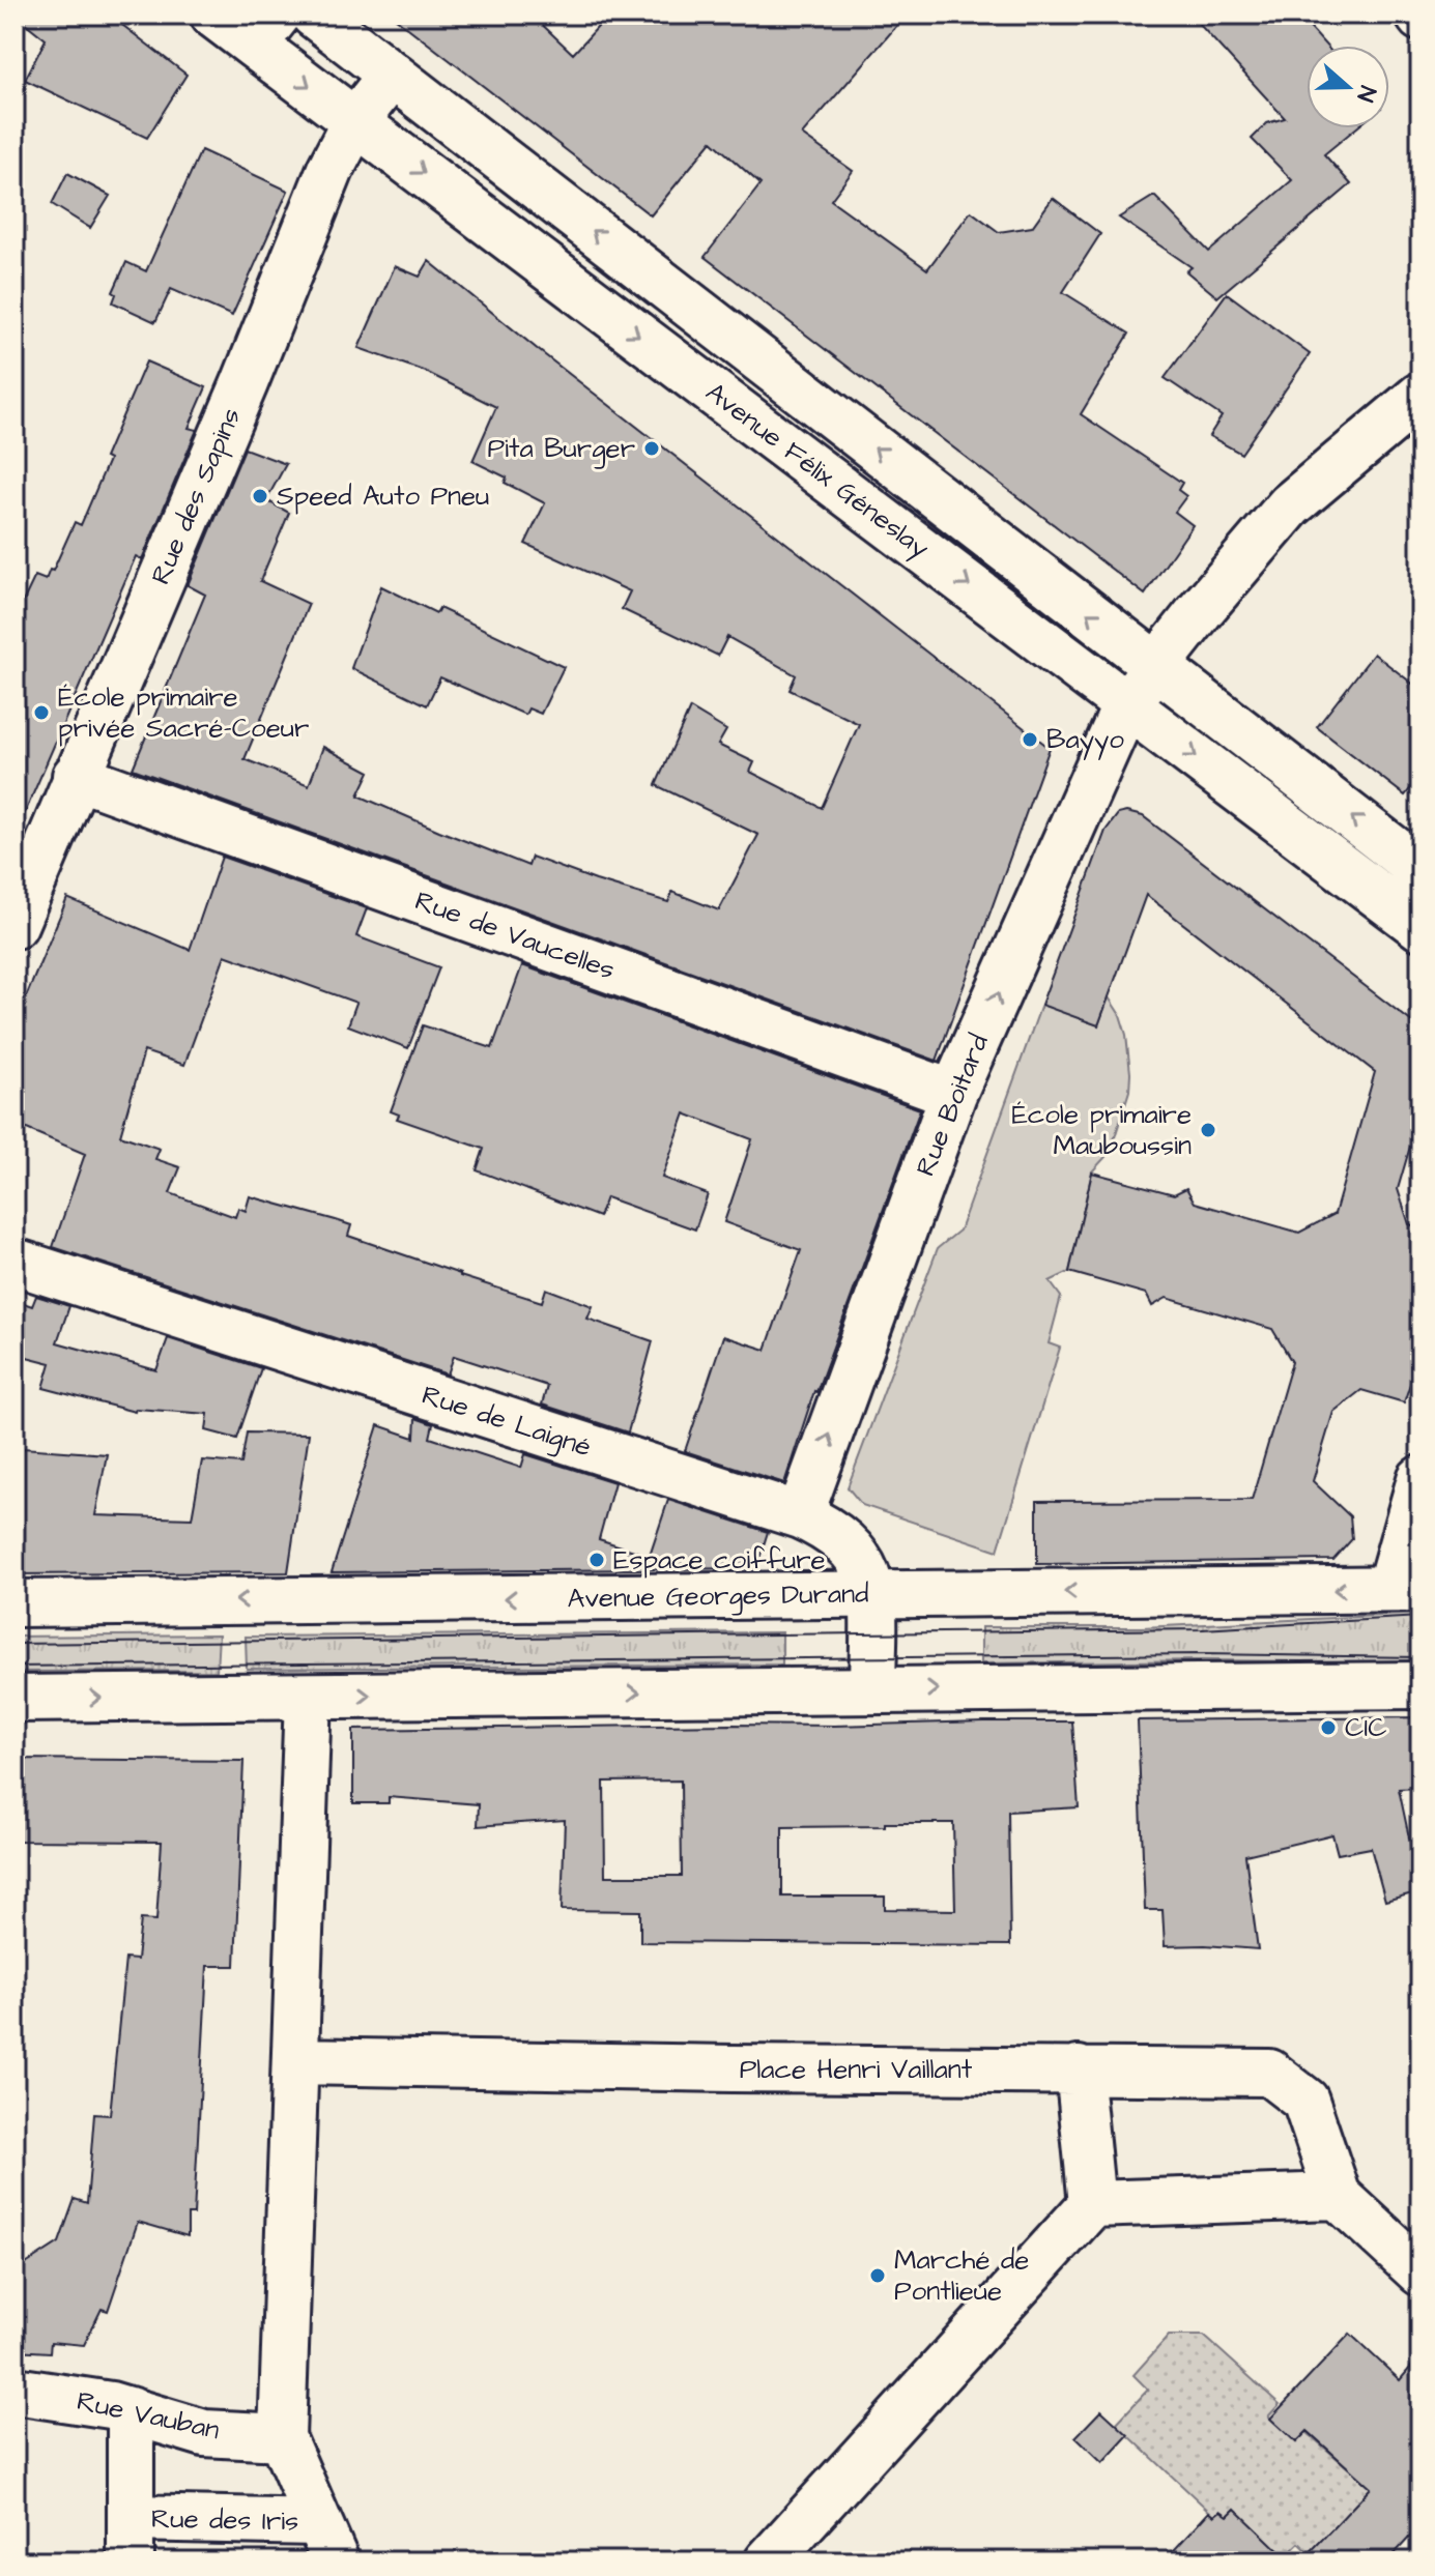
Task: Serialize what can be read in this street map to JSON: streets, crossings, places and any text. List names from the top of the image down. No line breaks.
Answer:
{"streets":{"street":["Avenue Félix Géneslay","Rue des Sapins","Rue de Vaucelles","Rue Boitard","Rue de Laigné","Avenue Georges Durand","Place Henri Vaillant","Rue Vauban","Rue des Iris"]},"crossings":[["Avenue Félix Géneslay","Rue des Sapins"],["Avenue Félix Géneslay","Rue Boitard"],["Rue des Sapins","Rue de Vaucelles"],["Rue de Vaucelles","Rue Boitard"],["Rue Boitard","Rue de Laigné"],["Rue de Laigné","Avenue Georges Durand"],["Rue Vauban","Rue des Iris"]],"one_way":["Rue Boitard"],"places":["Pita Burger","Speed Auto Pneu","École primaire privée Sacré-Coeur","Bayyo","École primaire Mauboussin","Espace coiffure","CIC","Marché de Pontlieue"],"north":"right"}
